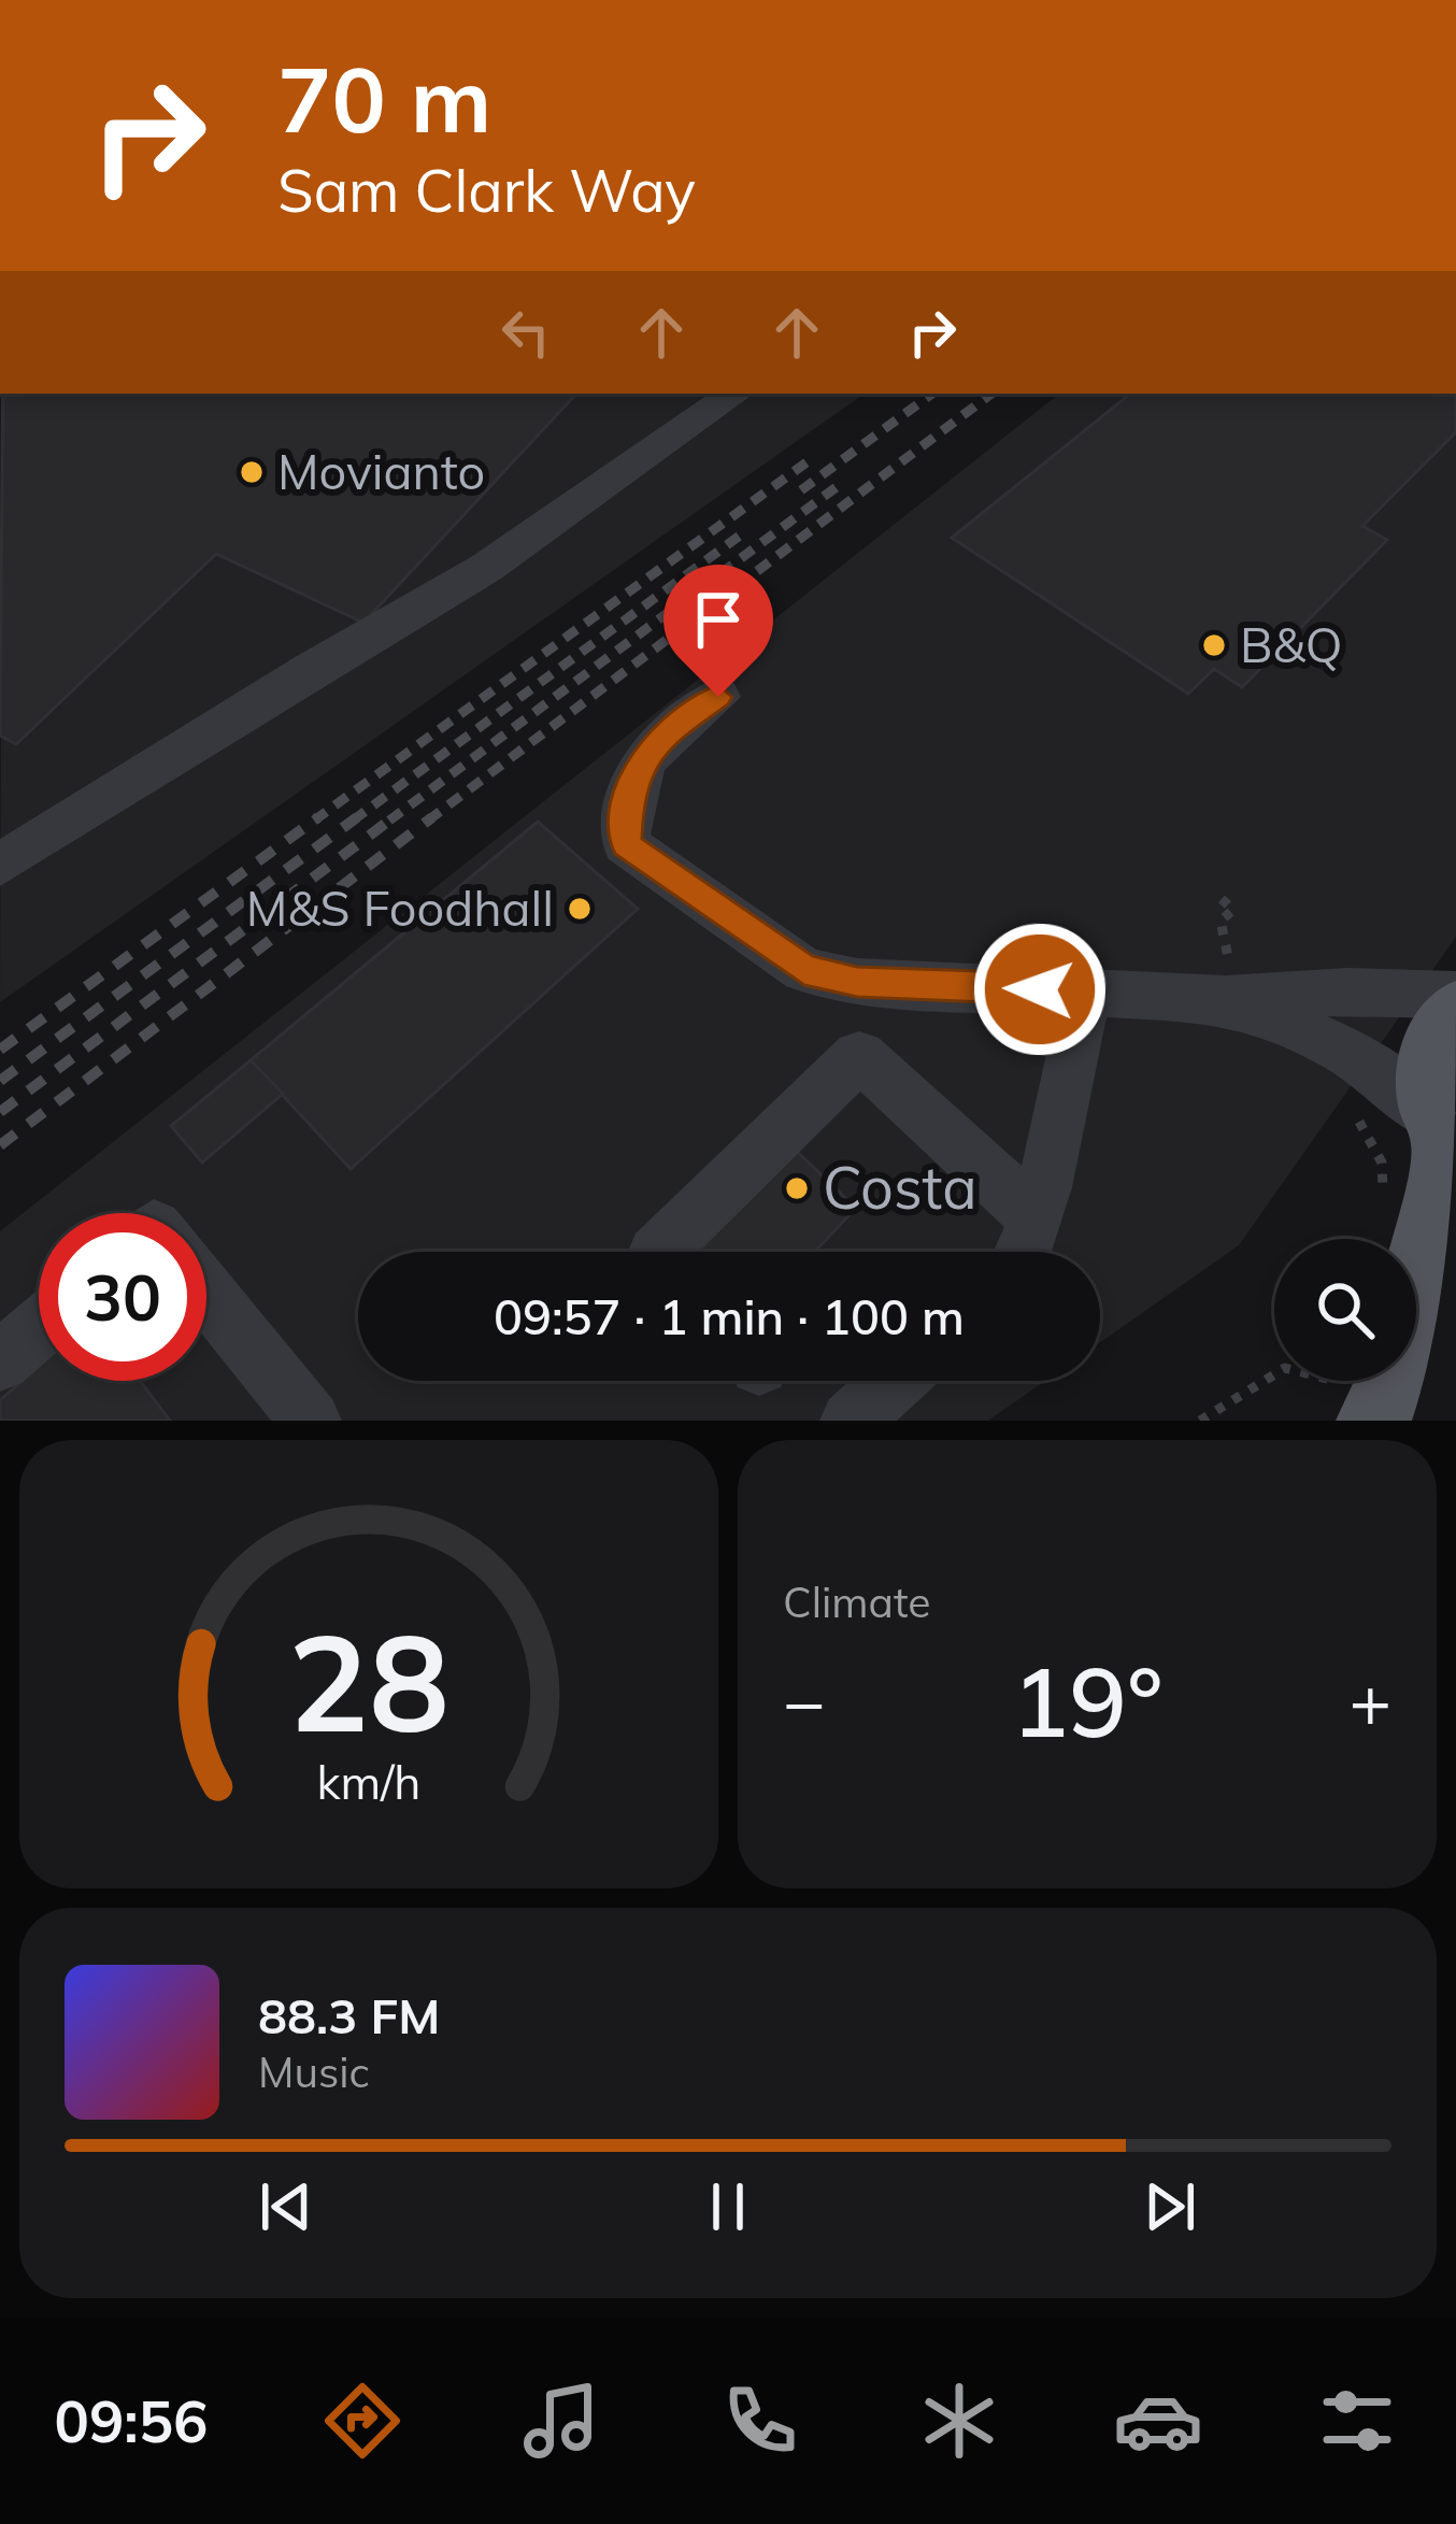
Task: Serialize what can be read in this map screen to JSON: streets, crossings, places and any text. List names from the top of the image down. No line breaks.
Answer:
{"places":["Movianto","B&Q","M&S Foodhall","Costa"],"page":{"turn":["70 m","Sam Clark Way"],"limit":"30","trip":"09:57 · 1 min · 100 m","tile":"Climate","heat":["−","19°","+"],"song":["88.3 FM","Music"],"tabs":"09:56","gauge":["28","km/h"]}}
